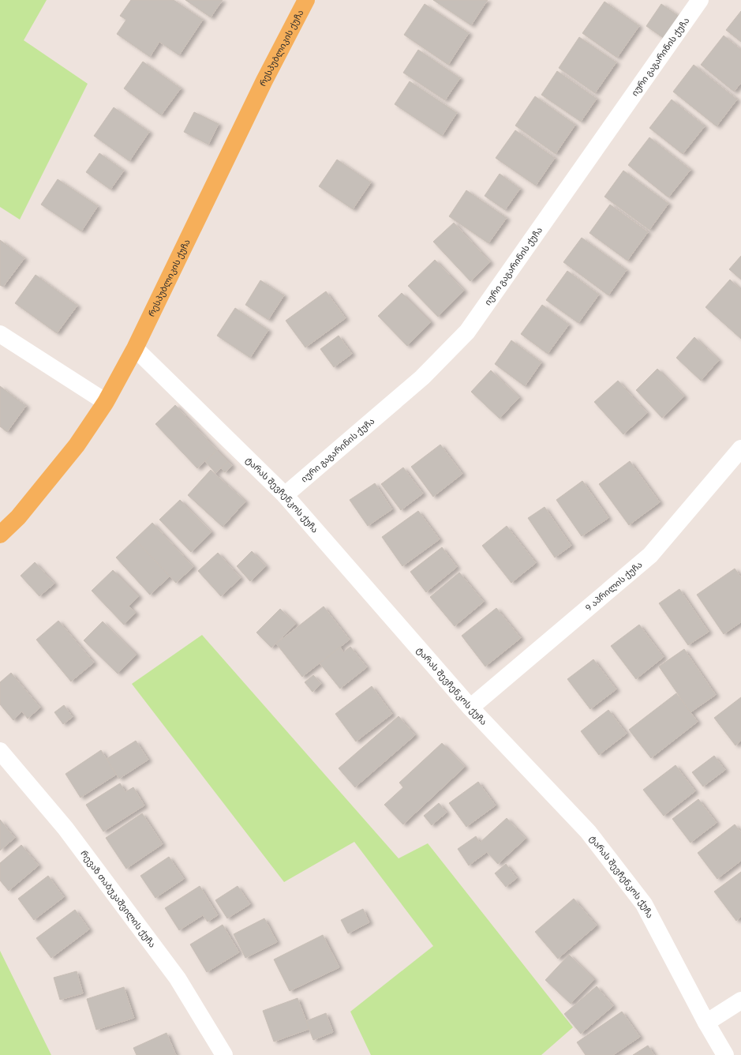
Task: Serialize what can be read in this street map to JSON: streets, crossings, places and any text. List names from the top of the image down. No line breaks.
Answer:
{"streets":{"main road":["რესპუბლიკის ქუჩა"],"street":["იური გაგარინის ქუჩა","ტარას შევჩენკოს ქუჩა","9 აპრილის ქუჩა","რევაზ თაბუკაშვილის ქუჩა"]},"crossings":[["რესპუბლიკის ქუჩა","ტარას შევჩენკოს ქუჩა"],["იური გაგარინის ქუჩა","ტარას შევჩენკოს ქუჩა"],["ტარას შევჩენკოს ქუჩა","9 აპრილის ქუჩა"]]}
